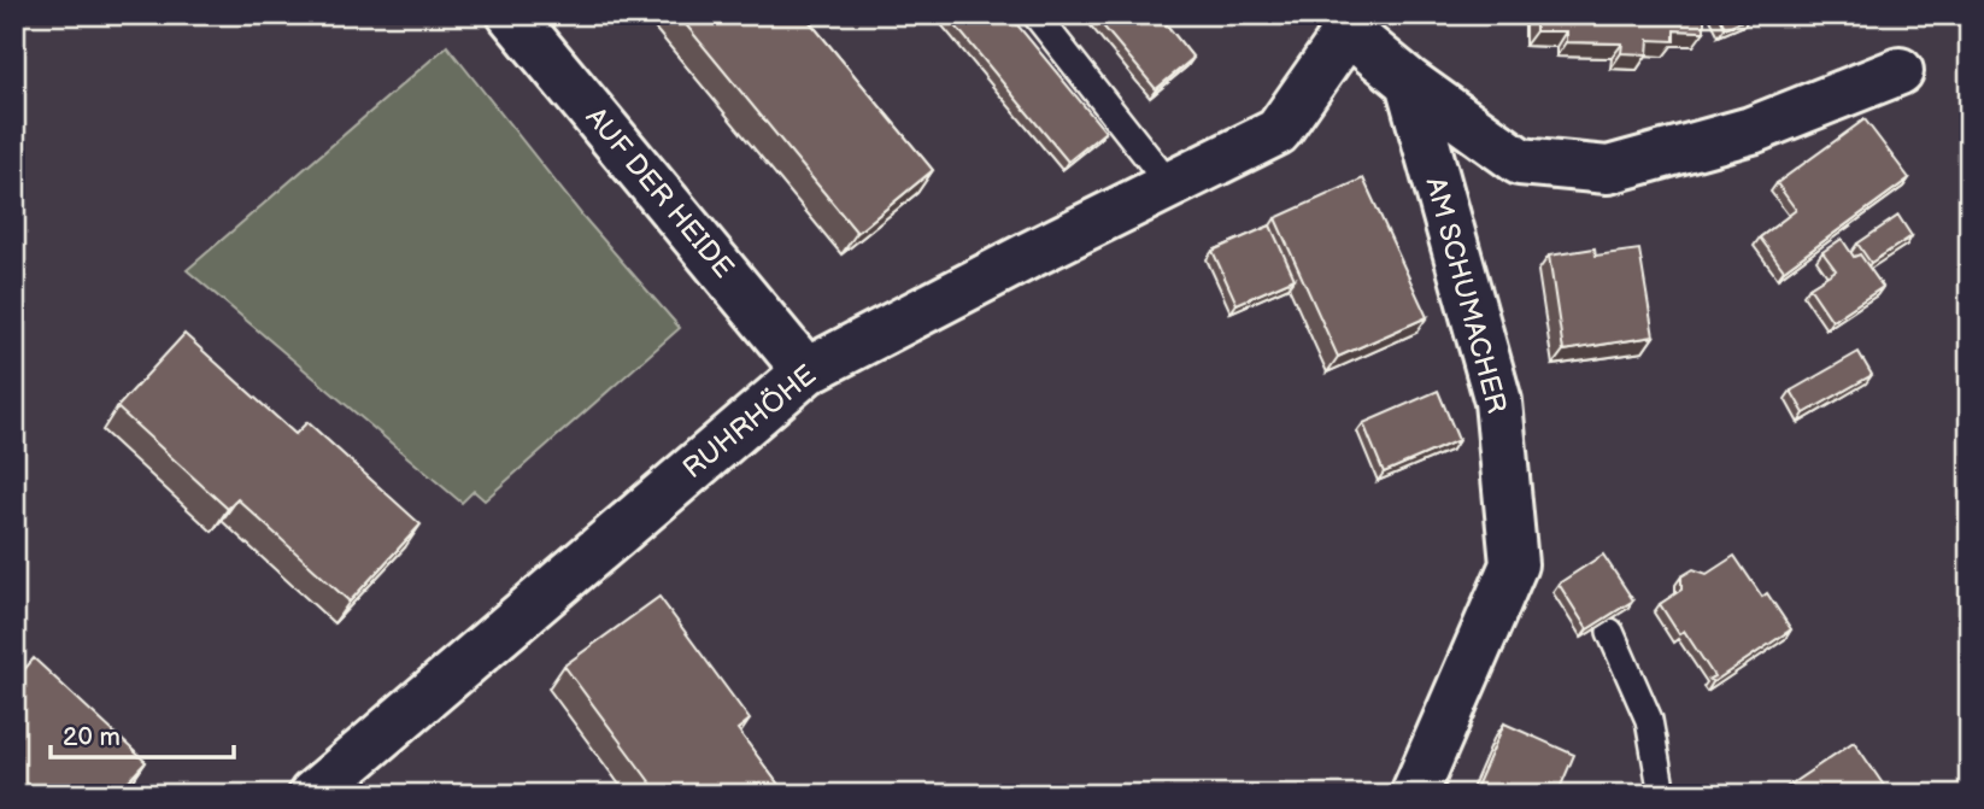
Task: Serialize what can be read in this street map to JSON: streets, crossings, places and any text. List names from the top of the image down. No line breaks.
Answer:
{"streets":{"street":["AUF DER HEIDE","AM SCHUMACHER","RUHRHÖHE"]},"crossings":[["AUF DER HEIDE","RUHRHÖHE"]],"scale_bar":"20 m"}
